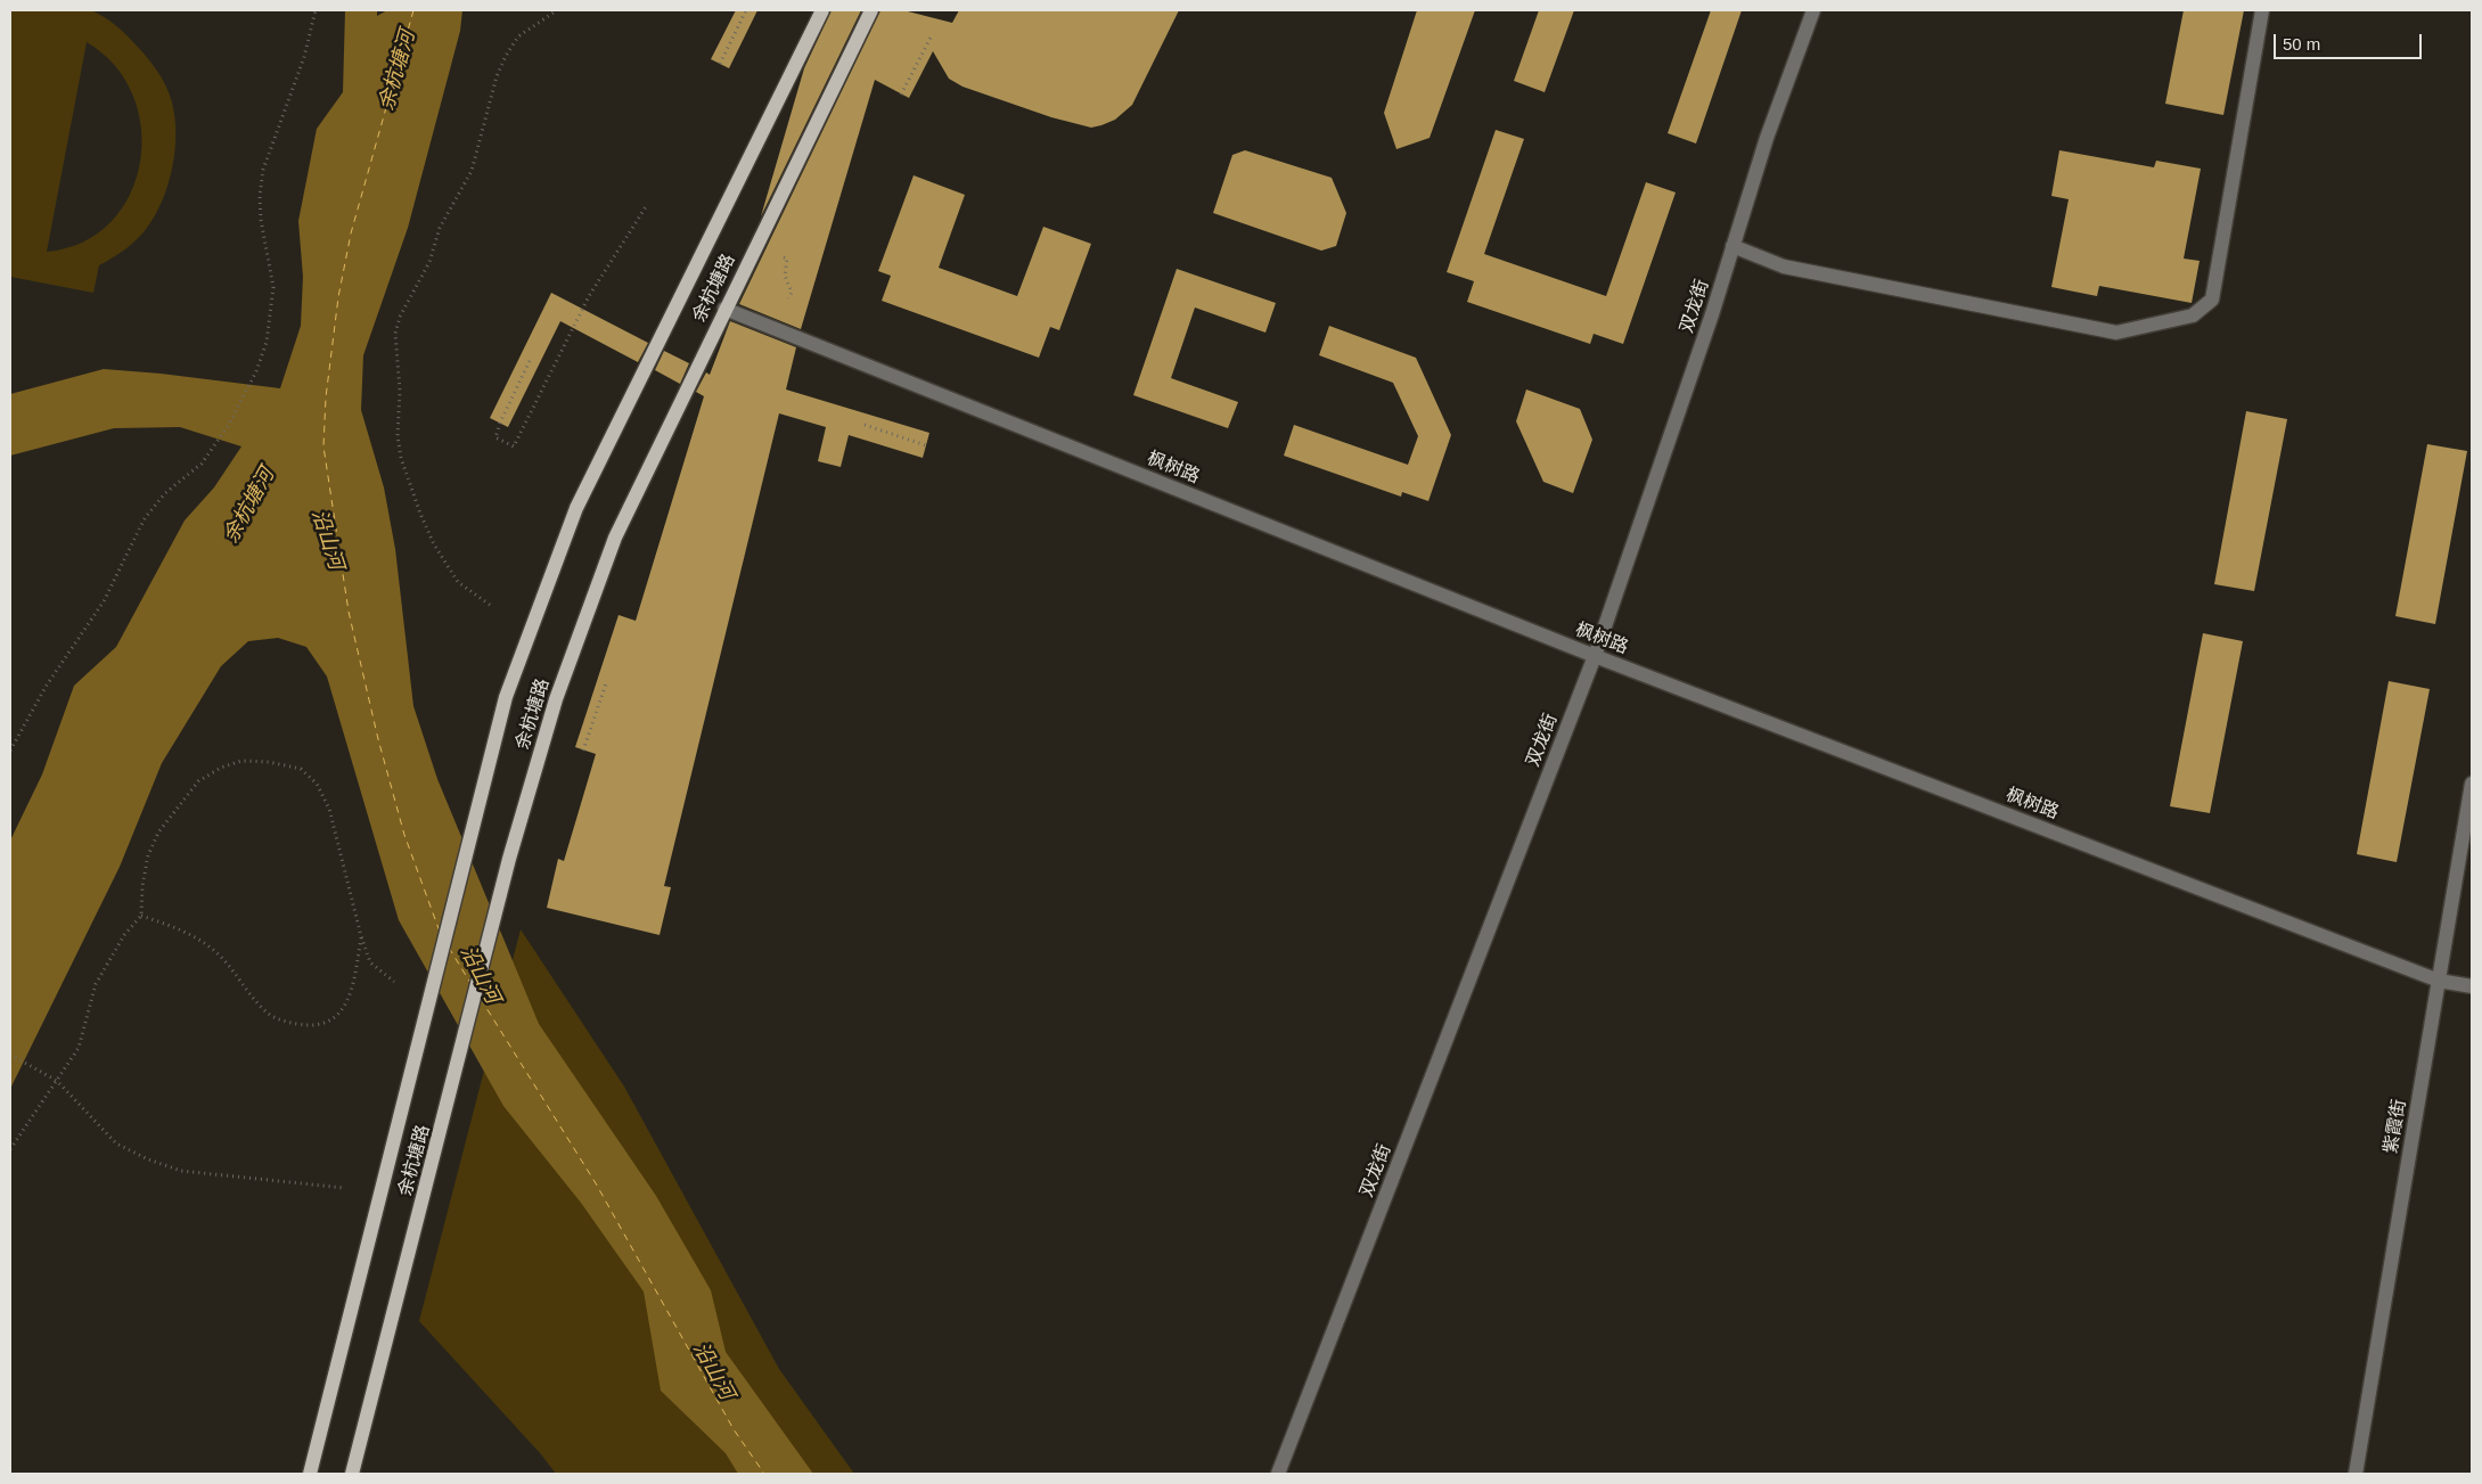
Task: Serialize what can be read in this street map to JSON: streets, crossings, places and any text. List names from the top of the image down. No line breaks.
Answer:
{"streets":{"main road":["余杭塘路"],"street":["双龙街","枫树路","紫霞街"]},"crossings":[["余杭塘路","枫树路"],["双龙街","枫树路"],["枫树路","紫霞街"]],"water":["余杭塘河","沿山河"],"scale_bar":"50 m"}
